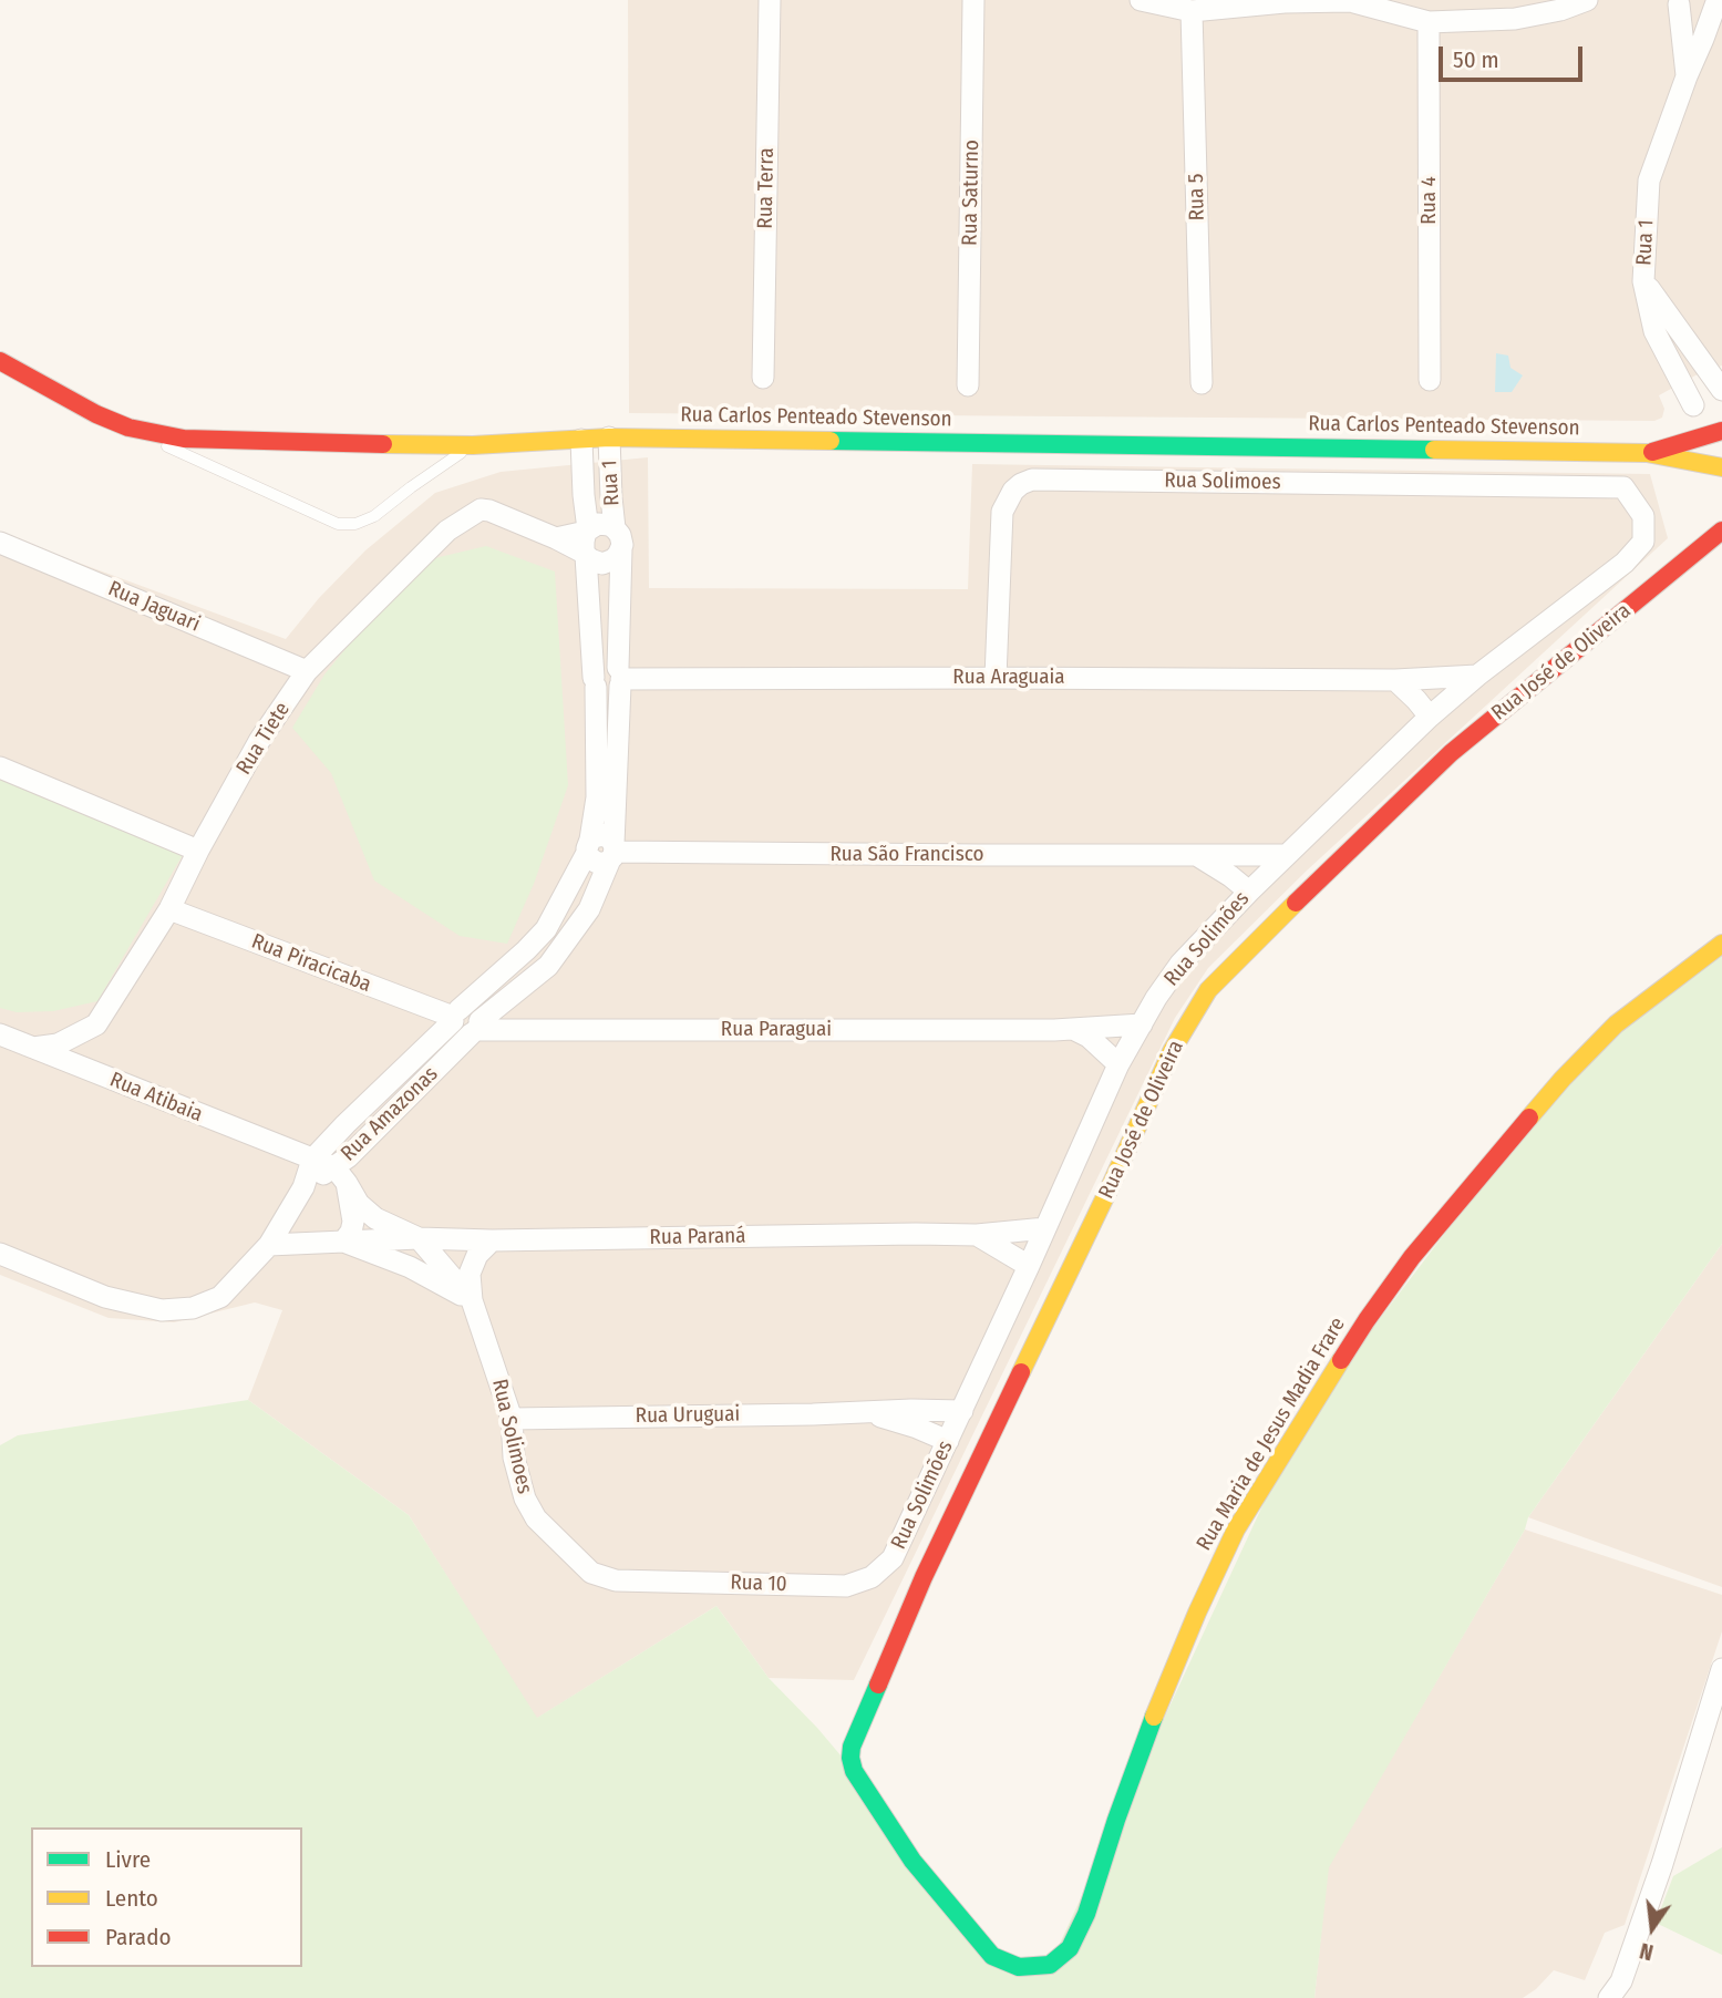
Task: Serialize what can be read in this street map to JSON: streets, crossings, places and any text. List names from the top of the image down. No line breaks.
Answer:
{"streets":{"street":["Rua Terra","Rua Saturno","Rua 5","Rua 4","Rua 1","Rua Carlos Penteado Stevenson","Rua Solimoes","Rua Jaguari","Rua José de Oliveira","Rua Araguaia","Rua Tiete","Rua São Francisco","Rua Solimões","Rua Piracicaba","Rua Paraguai","Rua Atibaia","Rua Amazonas","Rua Paraná","Rua Uruguai","Rua Maria de Jesus Madia Frare","Rua 10"]},"crossings":[["Rua 1","Rua Carlos Penteado Stevenson"],["Rua 1","Rua Tiete"],["Rua 1","Rua Amazonas"],["Rua Solimoes","Rua Araguaia"],["Rua Solimoes","Rua Solimões"],["Rua Solimoes","Rua Paraná"],["Rua Solimoes","Rua Uruguai"],["Rua Solimoes","Rua 10"],["Rua Jaguari","Rua Tiete"],["Rua José de Oliveira","Rua Maria de Jesus Madia Frare"],["Rua Araguaia","Rua Solimões"],["Rua Araguaia","Rua Amazonas"],["Rua Tiete","Rua Piracicaba"],["Rua Tiete","Rua Atibaia"],["Rua Tiete","Rua Amazonas"],["Rua São Francisco","Rua Solimões"],["Rua São Francisco","Rua Amazonas"],["Rua Solimões","Rua Paraguai"],["Rua Solimões","Rua Paraná"],["Rua Solimões","Rua Uruguai"],["Rua Solimões","Rua 10"],["Rua Piracicaba","Rua Amazonas"],["Rua Paraguai","Rua Amazonas"],["Rua Atibaia","Rua Amazonas"],["Rua Atibaia","Rua Paraná"],["Rua Amazonas","Rua Paraná"]],"legend":["Livre","Lento","Parado"],"scale_bar":"50 m","north":"bottom"}
